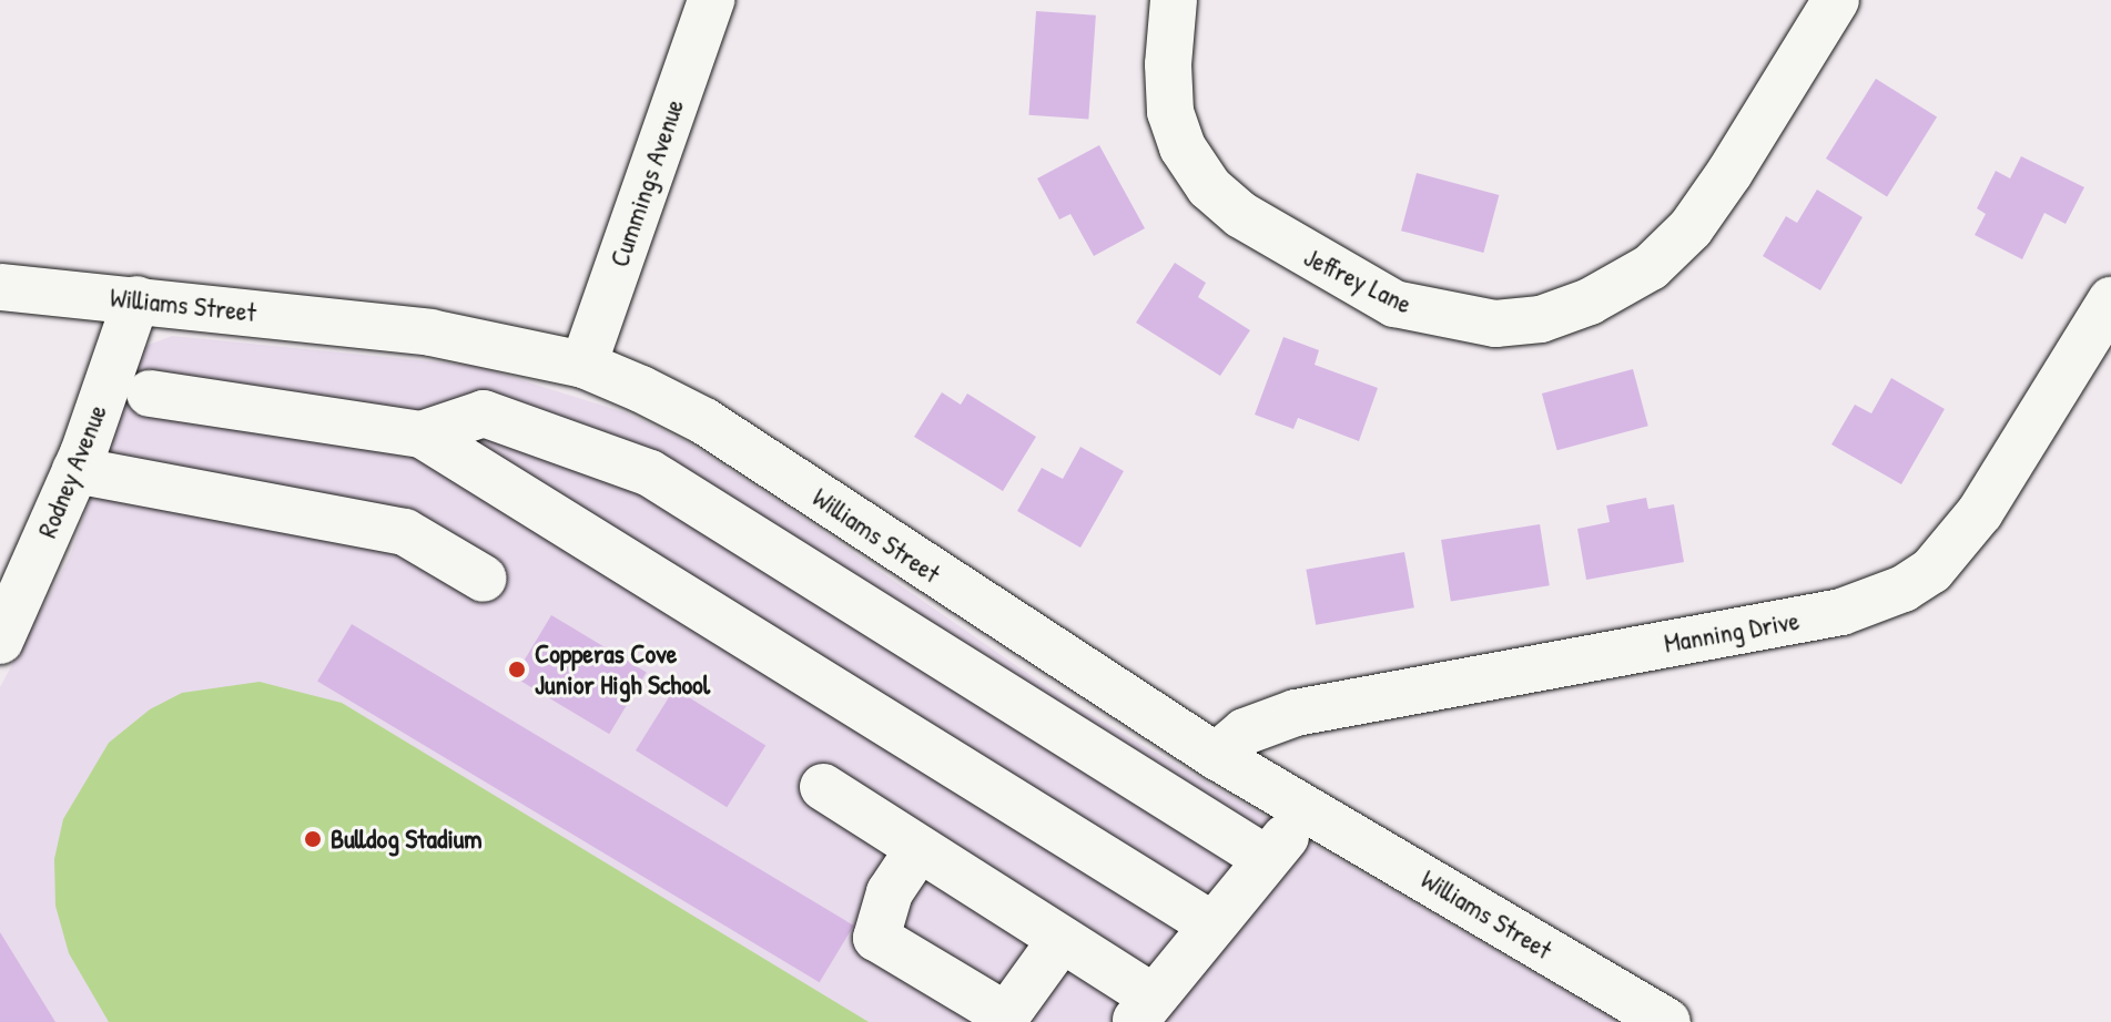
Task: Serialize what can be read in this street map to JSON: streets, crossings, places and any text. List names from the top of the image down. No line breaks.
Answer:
{"streets":{"street":["Cummings Avenue","Jeffrey Lane","Williams Street","Rodney Avenue","Manning Drive"]},"crossings":[["Cummings Avenue","Williams Street"],["Williams Street","Rodney Avenue"],["Williams Street","Manning Drive"]],"places":["Copperas Cove Junior High School","Bulldog Stadium"]}
